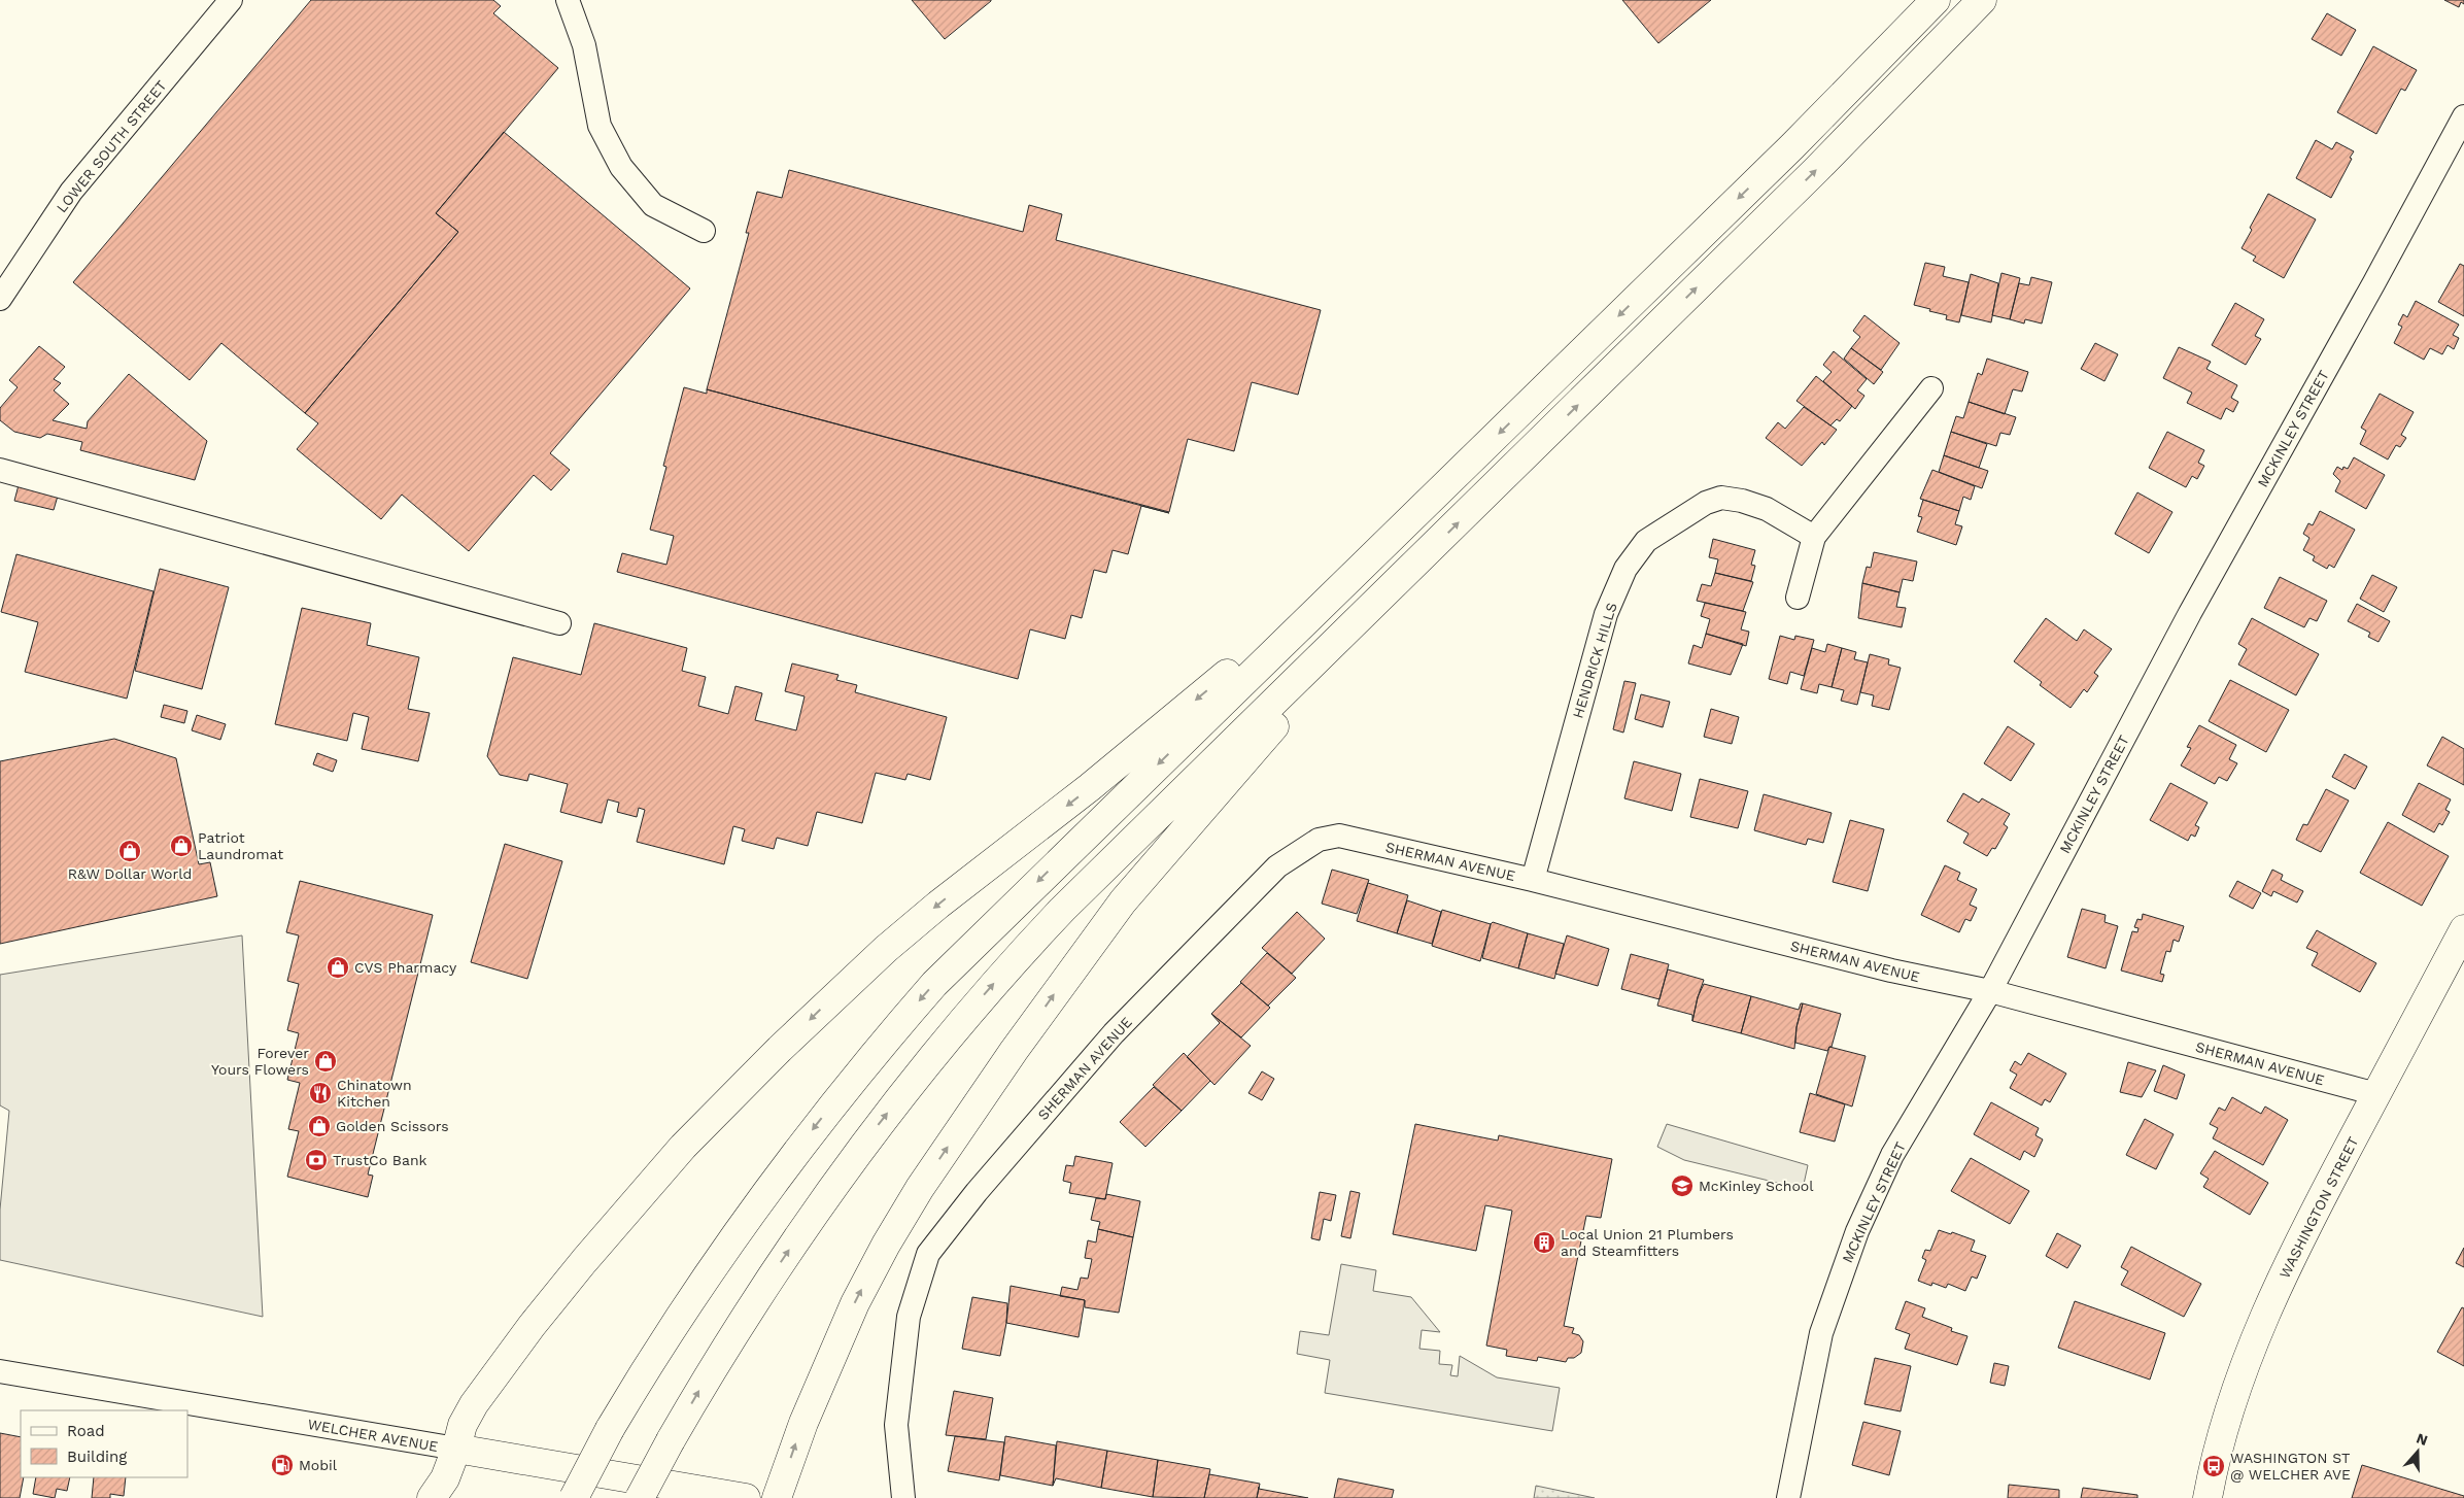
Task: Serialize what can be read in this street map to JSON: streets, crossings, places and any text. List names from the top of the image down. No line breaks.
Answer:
{"streets":{"main road":["WASHINGTON STREET","WELCHER AVENUE"],"street":["LOWER SOUTH STREET","MCKINLEY STREET","HENDRICK HILLS","SHERMAN AVENUE"]},"crossings":[["MCKINLEY STREET","SHERMAN AVENUE"],["HENDRICK HILLS","SHERMAN AVENUE"],["SHERMAN AVENUE","WASHINGTON STREET"]],"places":{"shop":["Patriot Laundromat","R&W Dollar World","CVS Pharmacy","Forever Yours Flowers","Golden Scissors"],"restaurant":["Chinatown Kitchen"],"bank":["TrustCo Bank"],"school or university":["McKinley School"],"building":["Local Union 21 Plumbers and Steamfitters"],"fuel station":["Mobil"],"bus stop":["WASHINGTON ST @ WELCHER AVE"]},"legend":["Road","Building"],"north":"top"}
